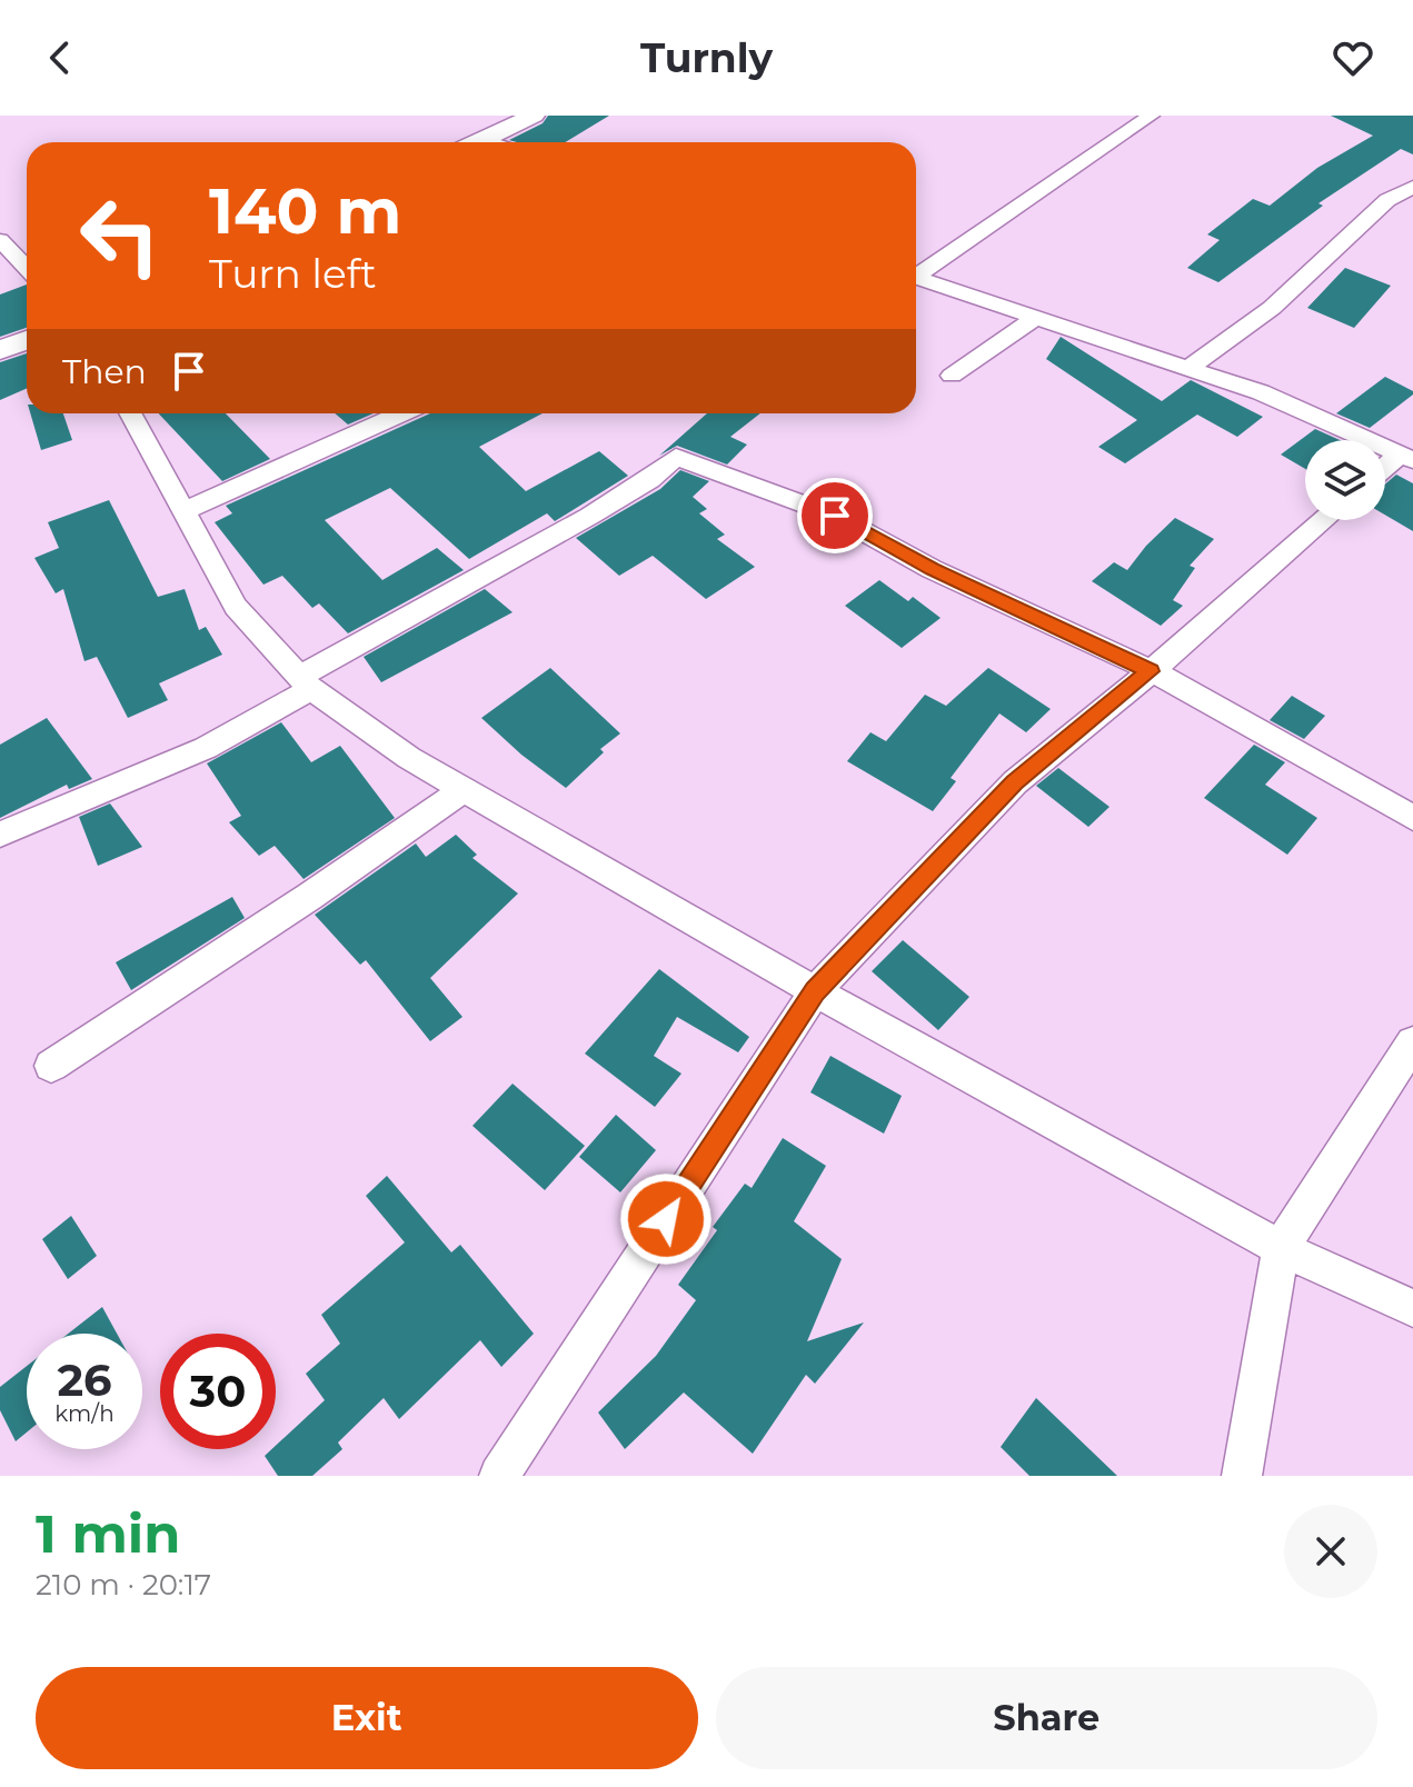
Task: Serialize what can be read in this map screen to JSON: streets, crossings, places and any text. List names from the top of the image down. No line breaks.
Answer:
{"page":{"header":"Turnly","turn":["140 m","Turn left"],"then":"Then","speed":"26 km/h","limit":"30","heading":["1 min","210 m · 20:17"],"buttons":["Exit","Share"]}}
